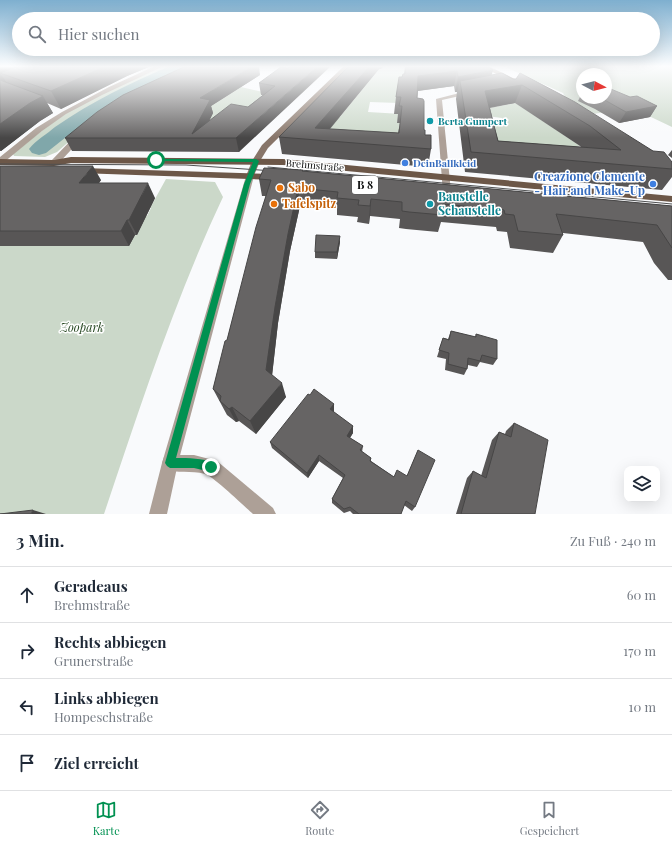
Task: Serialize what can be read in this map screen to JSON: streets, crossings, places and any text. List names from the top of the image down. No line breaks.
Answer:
{"streets":{"main road":["Brehmstraße","B 8"]},"parks":["Zoopark"],"places":["Berta Gumpert","DeinBallkleid","Creazione Clemente - Hair and Make-Up","Sabo","Tafelspitz","Baustelle Schaustelle"],"north":"right","page":{"search":"Hier suchen","heading":["3 Min.","Zu Fuß · 240 m"],"list":[["Geradeaus","Brehmstraße","60 m"],["Rechts abbiegen","Grunerstraße","170 m"],["Links abbiegen","Hompeschstraße","10 m"],"Ziel erreicht"],"nav":["Karte","Route","Gespeichert"]}}
